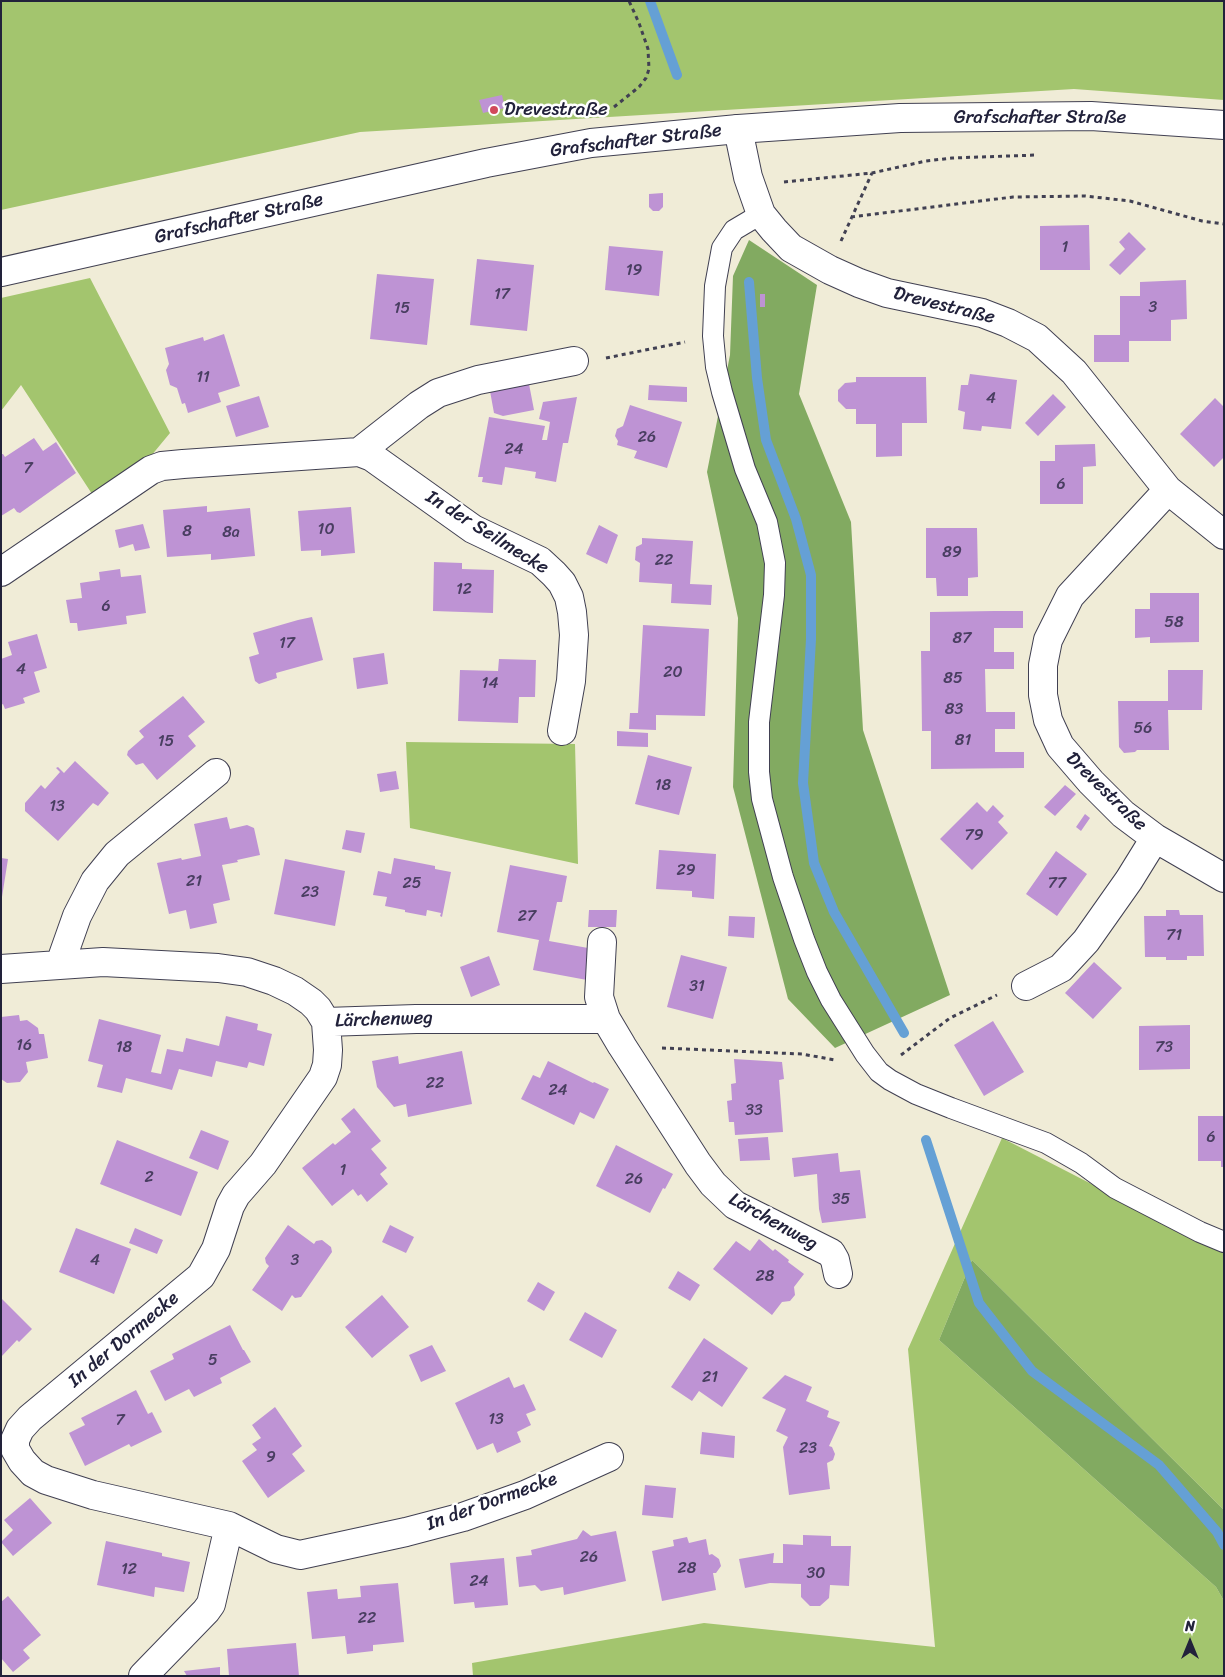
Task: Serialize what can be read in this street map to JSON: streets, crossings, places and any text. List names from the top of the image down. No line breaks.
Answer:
{"streets":{"street":["Grafschafter Straße","Drevestraße","In der Seilmecke","Lärchenweg","In der Dormecke"]},"crossings":[["Grafschafter Straße","Drevestraße"],["Lärchenweg","In der Dormecke"]],"places":["Drevestraße"],"house_numbers":["1","19","17","3","15","11","4","26","24","7","6","10","8","8a","89","22","12","6","58","87","17","4","20","85","14","83","56","81","15","18","13","79","29","21","25","77","23","27","71","31","16","18","73","22","24","33","6","1","2","26","35","4","3","28","5","21","13","7","23","9","26","28","12","30","24","22"],"north":"top"}
